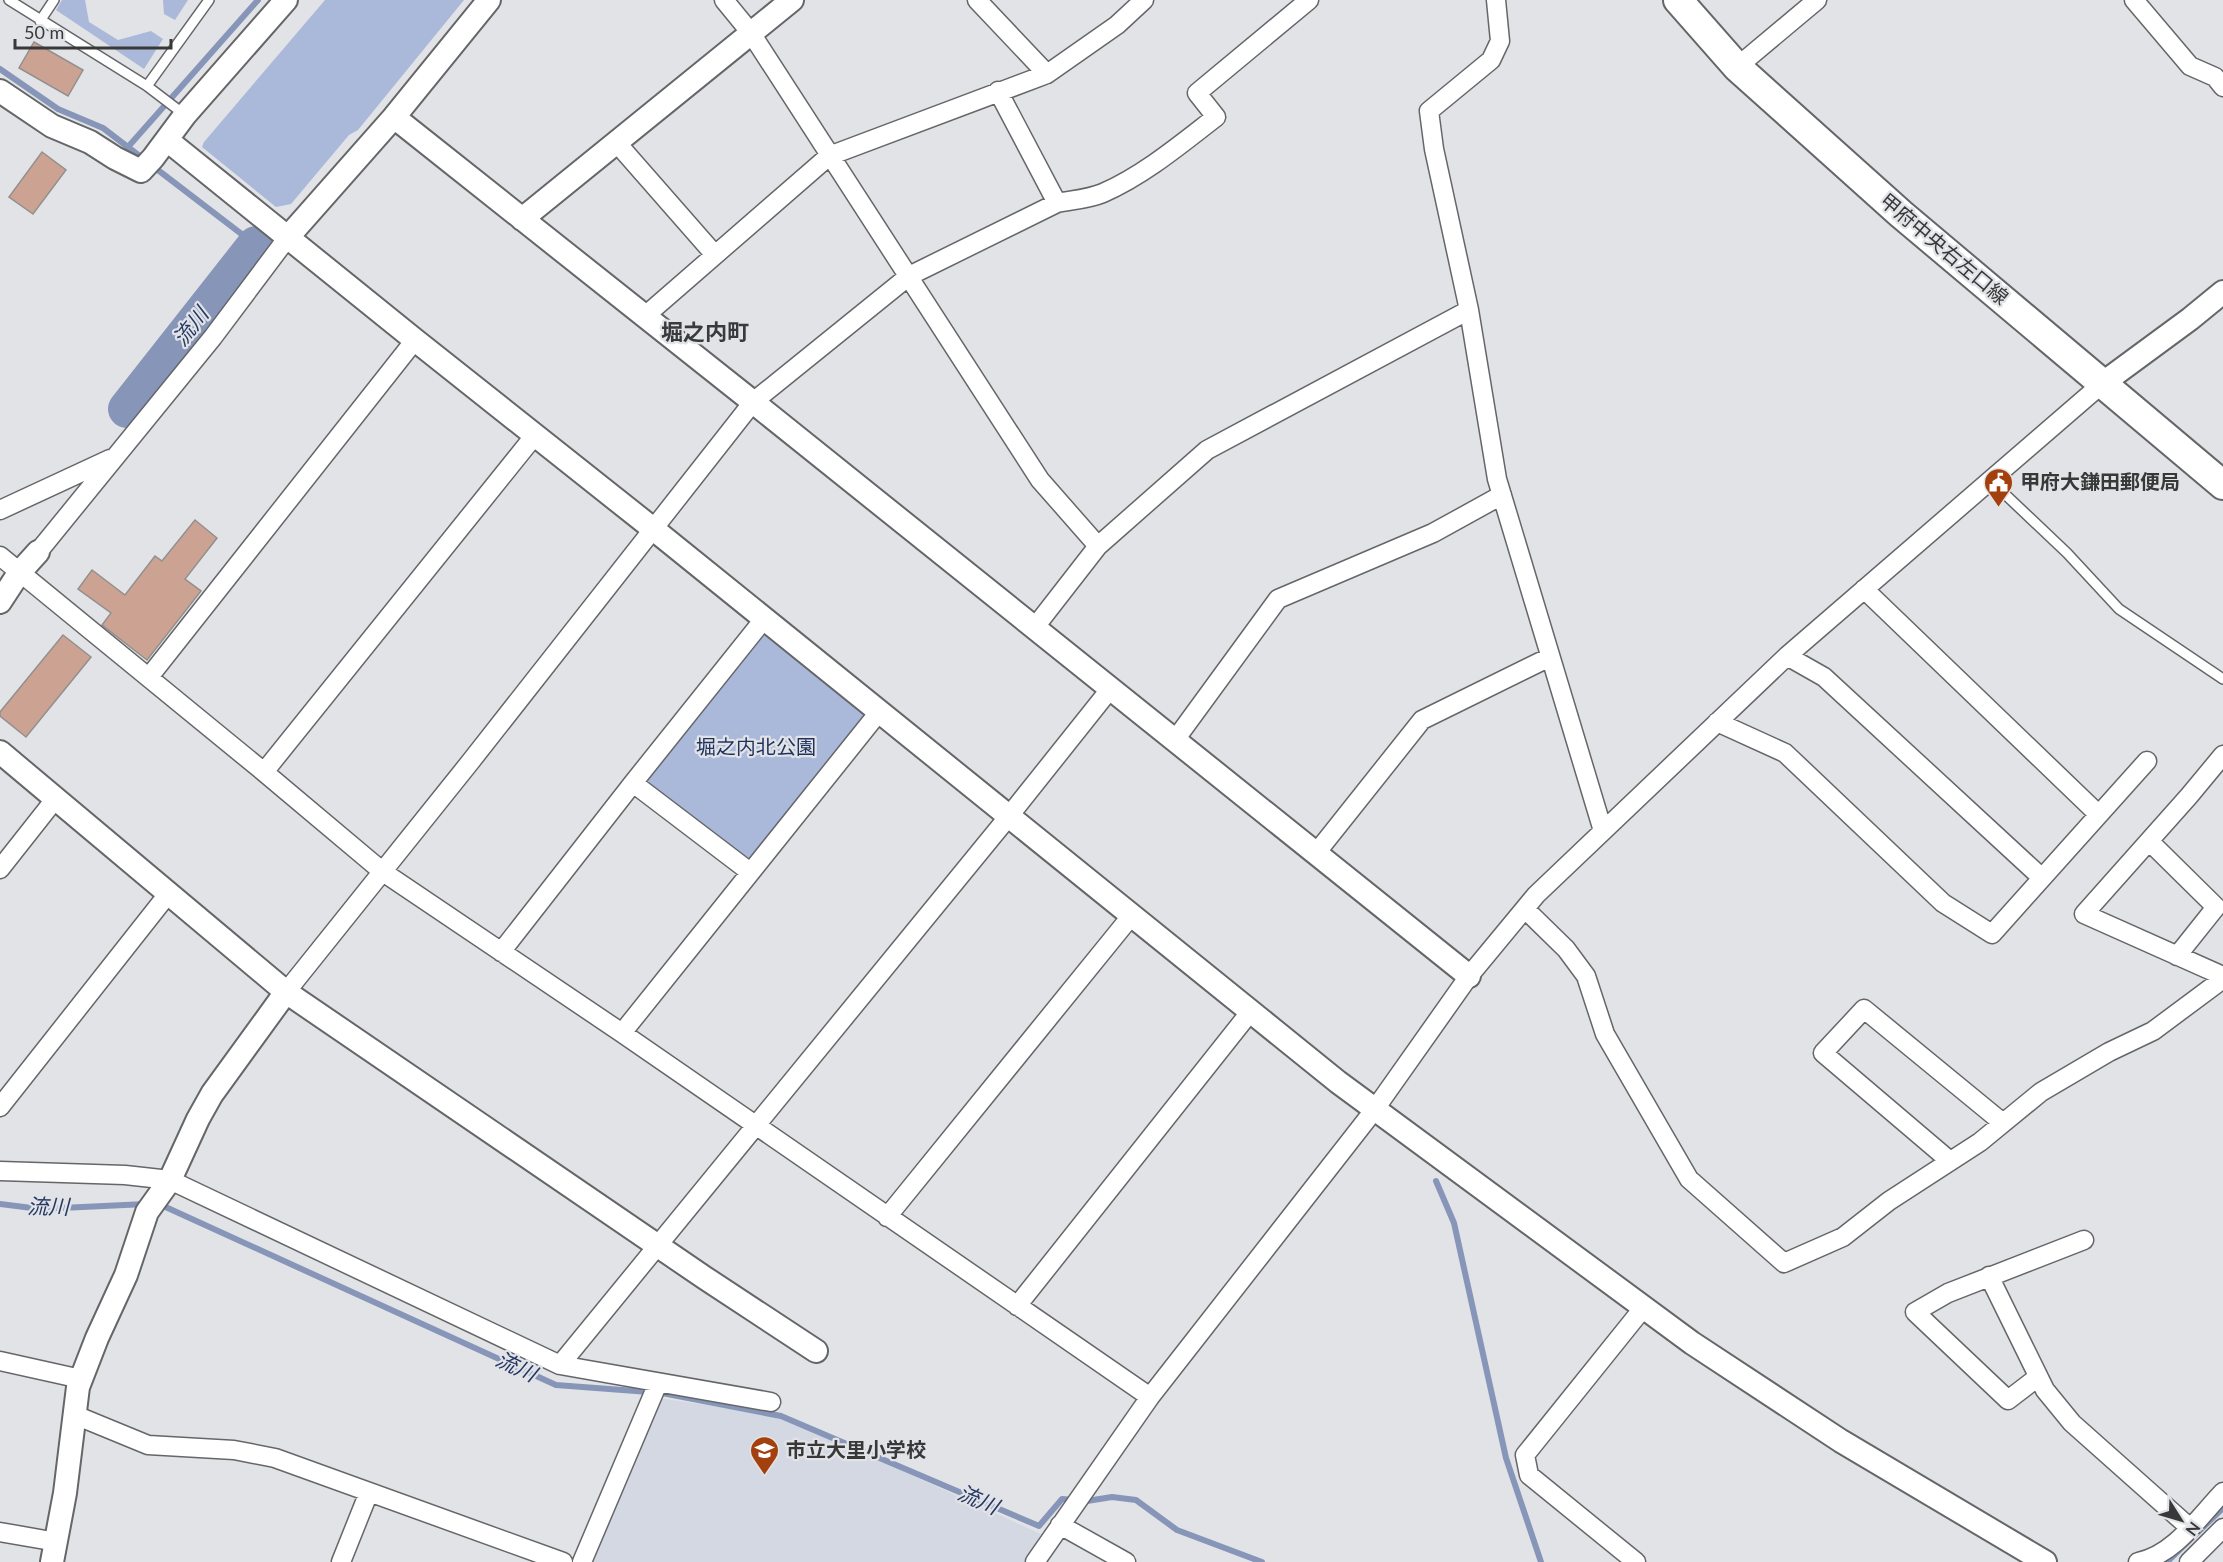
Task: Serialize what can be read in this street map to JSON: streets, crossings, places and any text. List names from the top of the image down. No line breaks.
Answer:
{"streets":{"main road":["甲府中央右左口線"]},"districts":["堀之内町"],"water":["流川"],"parks":["堀之内北公園"],"places":{"public building":["甲府大鎌田郵便局"],"school or university":["市立大里小学校"]},"scale_bar":"50 m","north":"bottom right"}
